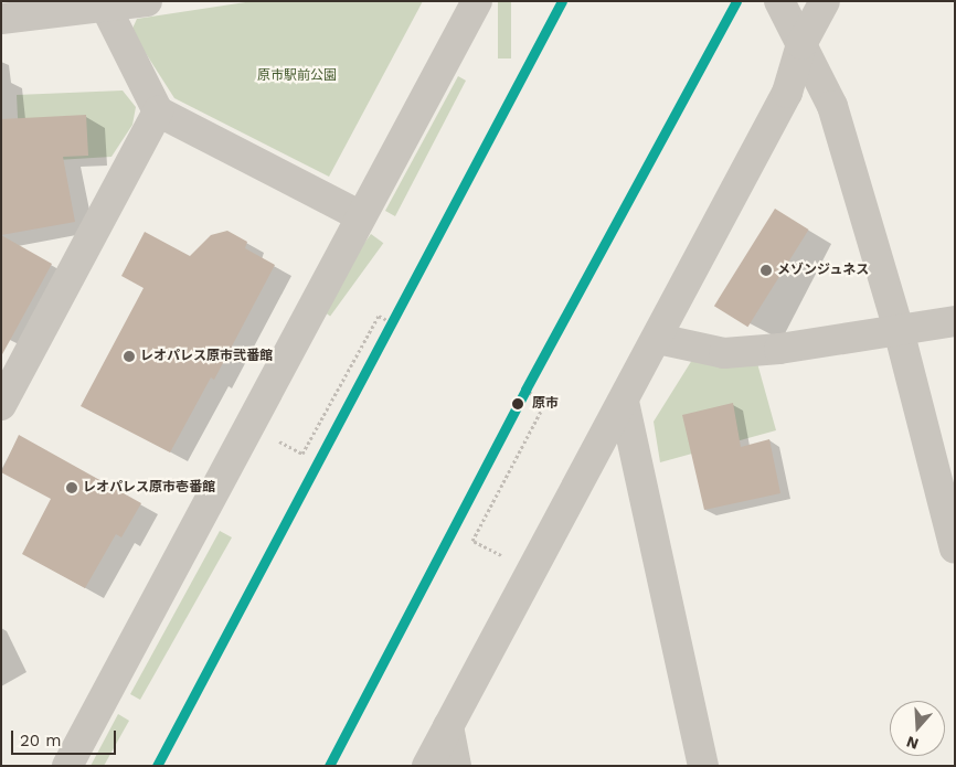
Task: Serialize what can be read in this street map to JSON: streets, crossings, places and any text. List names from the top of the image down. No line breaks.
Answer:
{"parks":["原市駅前公園"],"places":["メゾンジュネス","レオパレス原市弐番館","原市","レオパレス原市壱番館"],"scale_bar":"20 m","north":"bottom"}
